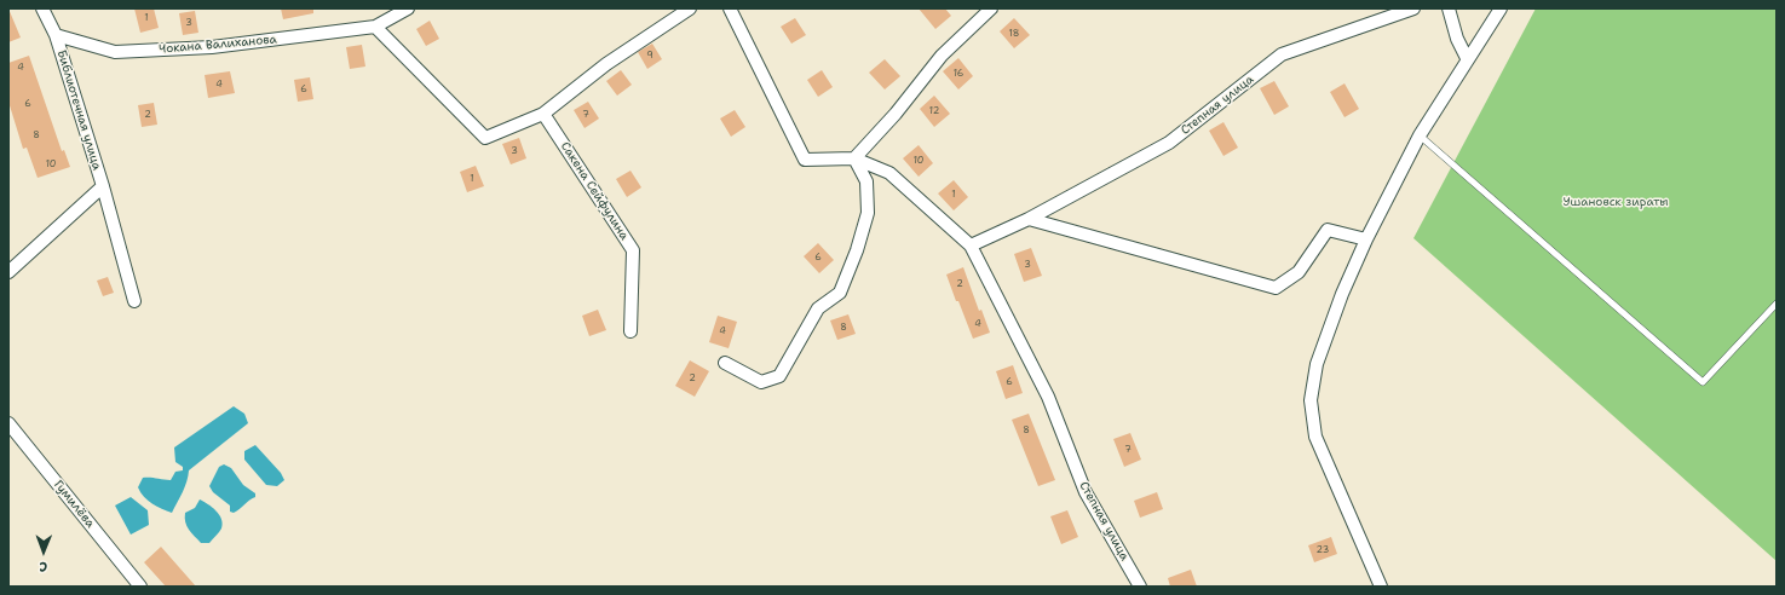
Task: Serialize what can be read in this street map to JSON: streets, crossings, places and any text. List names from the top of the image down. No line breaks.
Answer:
{"streets":{"street":["Чокана Валиханова","Степная улица","Библиотечная улица","Сакена Сейфулина","Гумилёва"]},"crossings":[["Чокана Валиханова","Библиотечная улица"]],"parks":["Ушановск зираты"],"house_numbers":["1","3","18","9","4","16","4","6","6","12","2","7","8","3","10","10","1","1","6","3","2","4","8","4","2","6","8","7","23"],"north":"bottom"}
